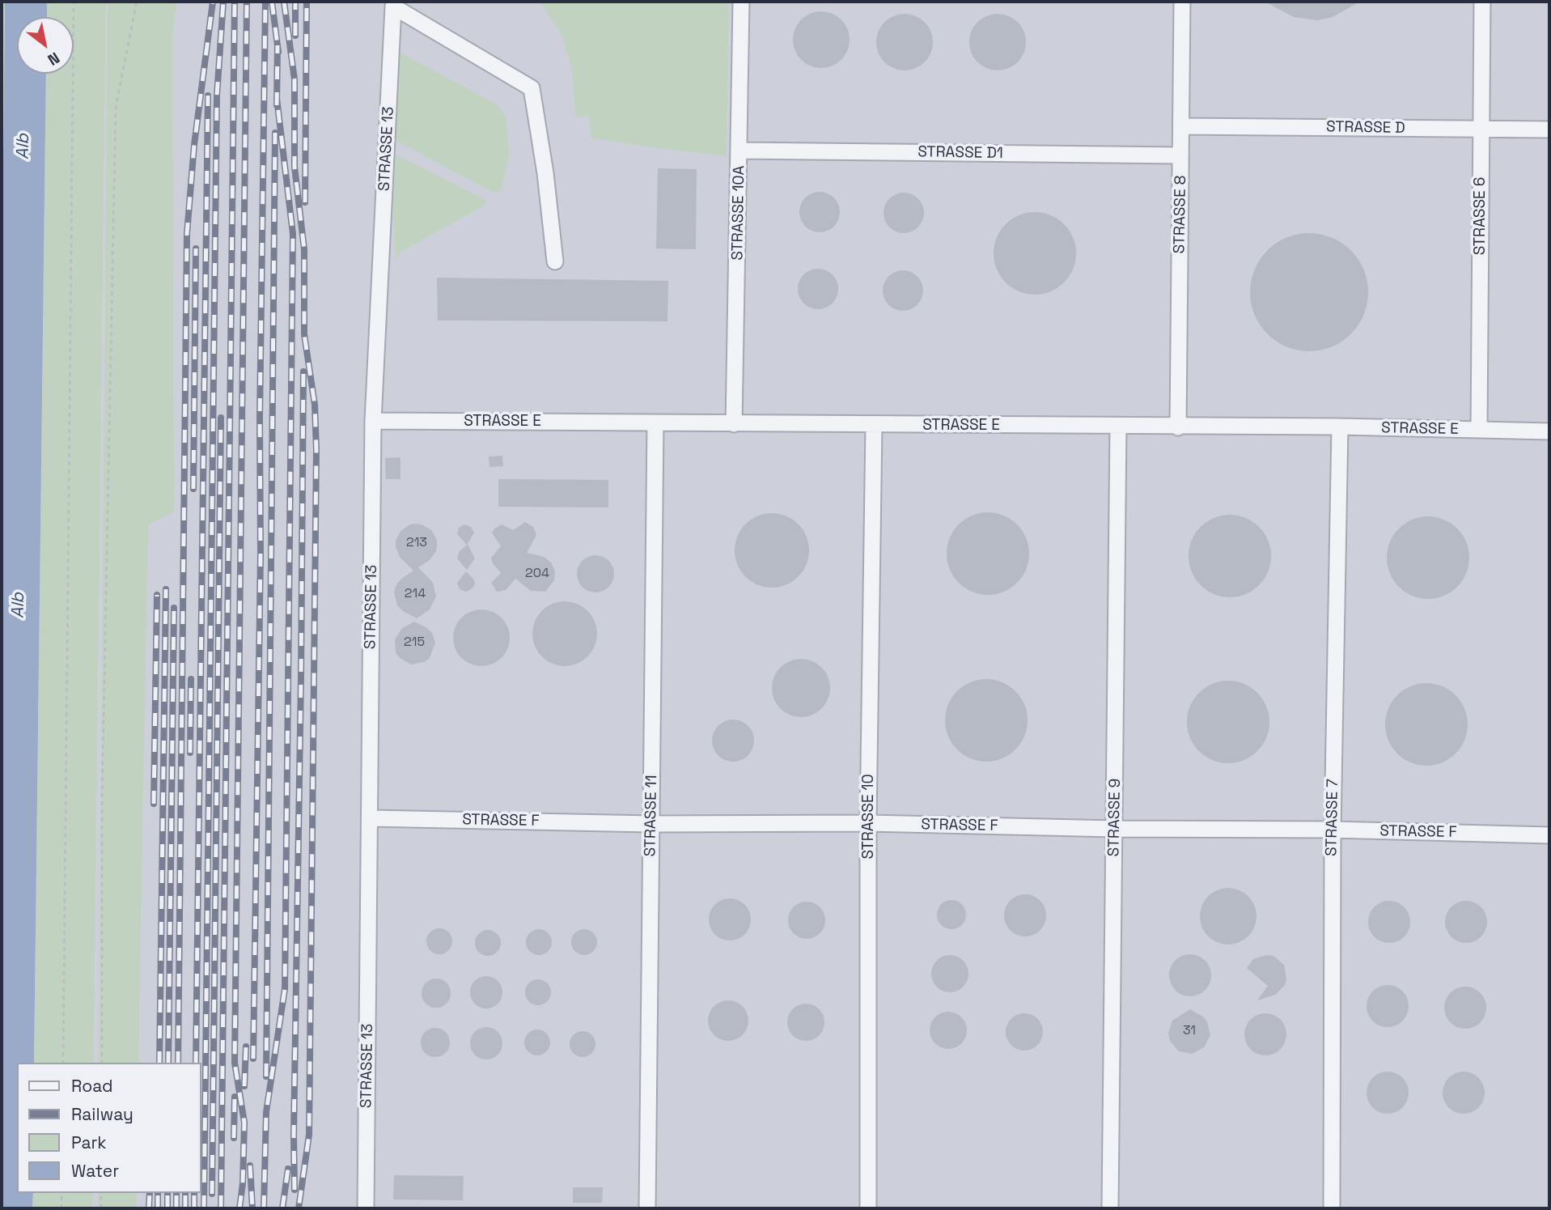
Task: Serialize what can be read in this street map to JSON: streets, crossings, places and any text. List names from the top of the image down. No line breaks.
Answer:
{"streets":{"lane":["STRASSE D","STRASSE 13","STRASSE D1","STRASSE 10A","STRASSE 8","STRASSE 6","STRASSE E","STRASSE 11","STRASSE 10","STRASSE 9","STRASSE 7","STRASSE F"]},"crossings":[["STRASSE D","STRASSE 8"],["STRASSE D","STRASSE 6"],["STRASSE 13","STRASSE E"],["STRASSE 13","STRASSE F"],["STRASSE D1","STRASSE 10A"],["STRASSE D1","STRASSE 8"],["STRASSE 10A","STRASSE E"],["STRASSE 8","STRASSE E"],["STRASSE 6","STRASSE E"],["STRASSE E","STRASSE 11"],["STRASSE E","STRASSE 10"],["STRASSE E","STRASSE 9"],["STRASSE E","STRASSE 7"],["STRASSE 11","STRASSE F"],["STRASSE 10","STRASSE F"],["STRASSE 9","STRASSE F"],["STRASSE 7","STRASSE F"]],"water":["Alb"],"house_numbers":["213","204","214","215","31"],"legend":["Road","Railway","Park","Water"],"north":"bottom right"}
